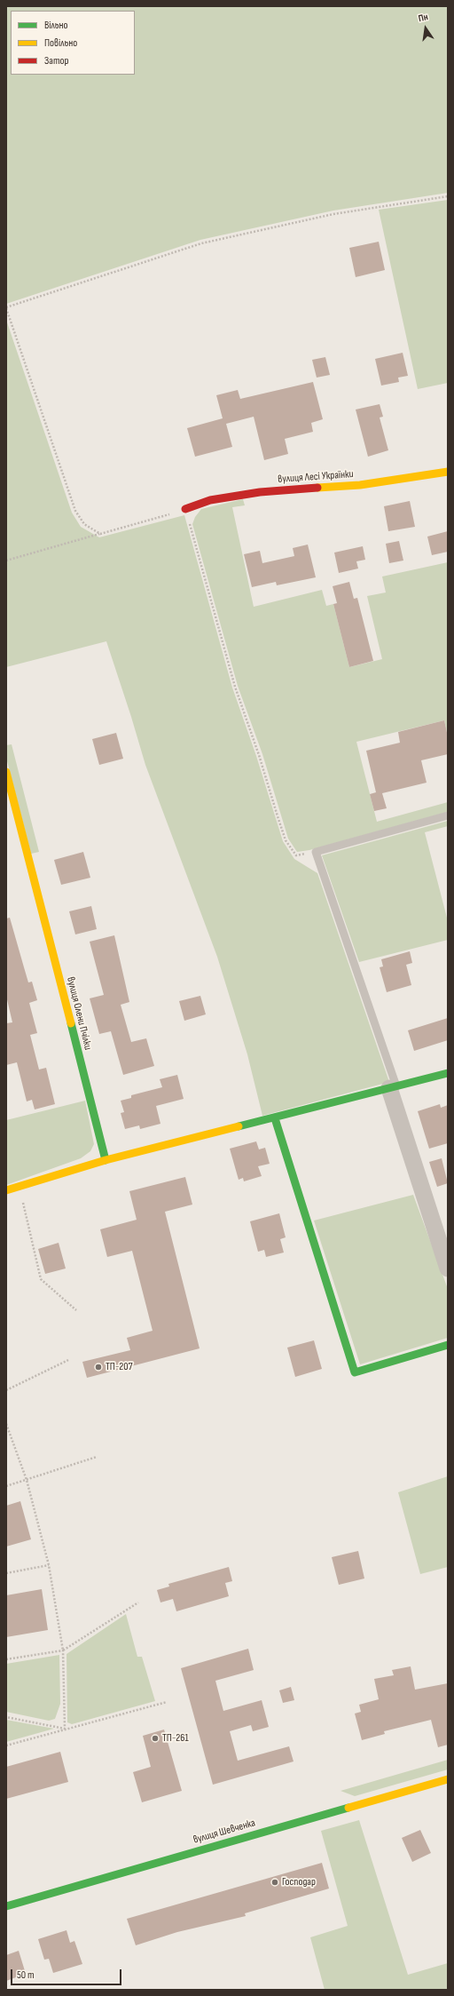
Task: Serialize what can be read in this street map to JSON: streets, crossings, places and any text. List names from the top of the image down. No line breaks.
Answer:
{"streets":{"street":["вулиця Лесі Українки","вулиця Олени Пчілки","вулиця Шевченка"]},"places":["ТП-207","ТП-261","Господар"],"legend":["Вільно","Повільно","Затор"],"scale_bar":"50 m","north":"top"}
